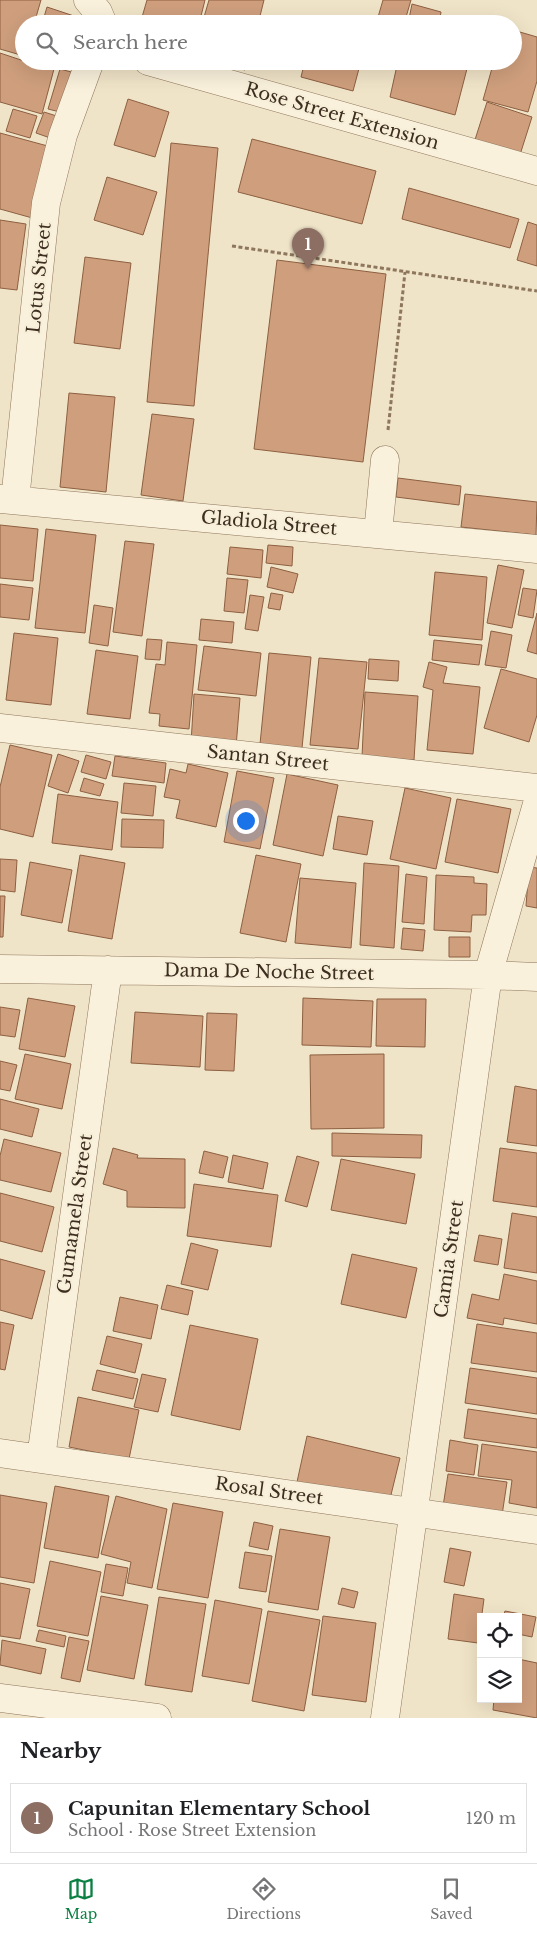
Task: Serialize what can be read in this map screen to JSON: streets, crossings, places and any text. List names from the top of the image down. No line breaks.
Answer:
{"streets":{"street":["Rose Street Extension","Lotus Street","Gladiola Street","Santan Street","Dama De Noche Street","Gumamela Street","Camia Street","Rosal Street"]},"crossings":[["Lotus Street","Gladiola Street"],["Dama De Noche Street","Gumamela Street"],["Dama De Noche Street","Camia Street"],["Gumamela Street","Rosal Street"],["Camia Street","Rosal Street"]],"page":{"search":"Search here","pins":"1","heading":"Nearby","list":[{"mark":"1","name":"Capunitan Elementary School","note":"School · Rose Street Extension","value":"120 m"}],"nav":["Map","Directions","Saved"]}}
